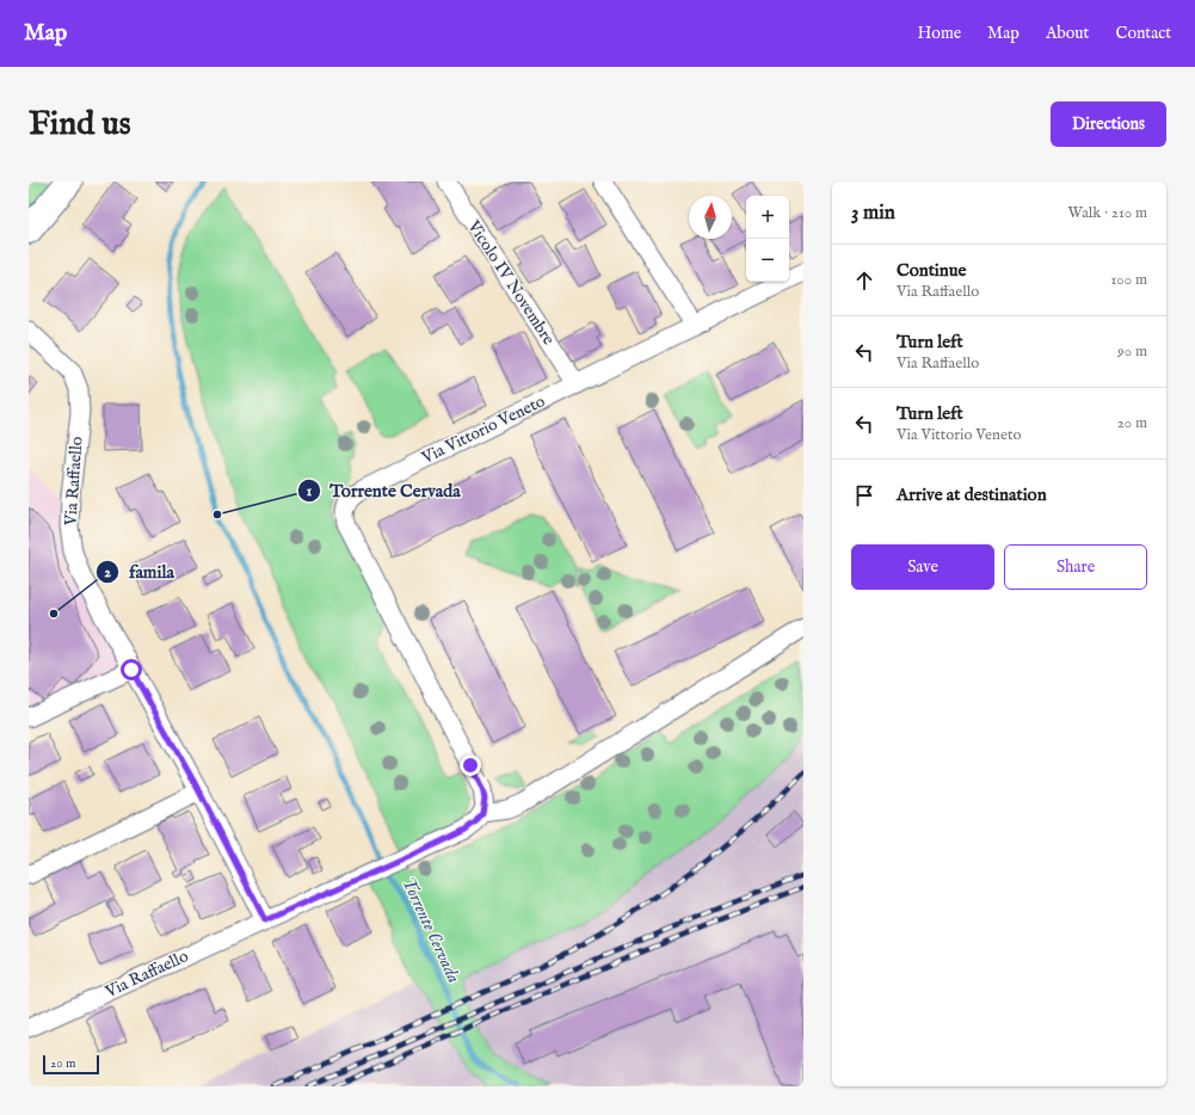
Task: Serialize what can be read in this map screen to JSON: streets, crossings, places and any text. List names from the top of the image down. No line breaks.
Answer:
{"streets":{"street":["Vicolo IV Novembre","Via Vittorio Veneto","Via Raffaello"]},"crossings":[["Vicolo IV Novembre","Via Vittorio Veneto"],["Via Vittorio Veneto","Via Raffaello"]],"water":["Torrente Cervada"],"places":["Torrente Cervada","famila"],"scale_bar":"20 m","north":"top","page":{"header":"Map","nav":["Home","Map","About","Contact"],"buttons":["Directions",["Save","Share"]],"title":"Find us","heading":["3 min","Walk · 210 m"],"map_buttons":["+","−"],"list":[["Continue","Via Raffaello","100 m"],["Turn left","Via Raffaello","90 m"],["Turn left","Via Vittorio Veneto","20 m"],"Arrive at destination"],"scale":"20 m"}}
